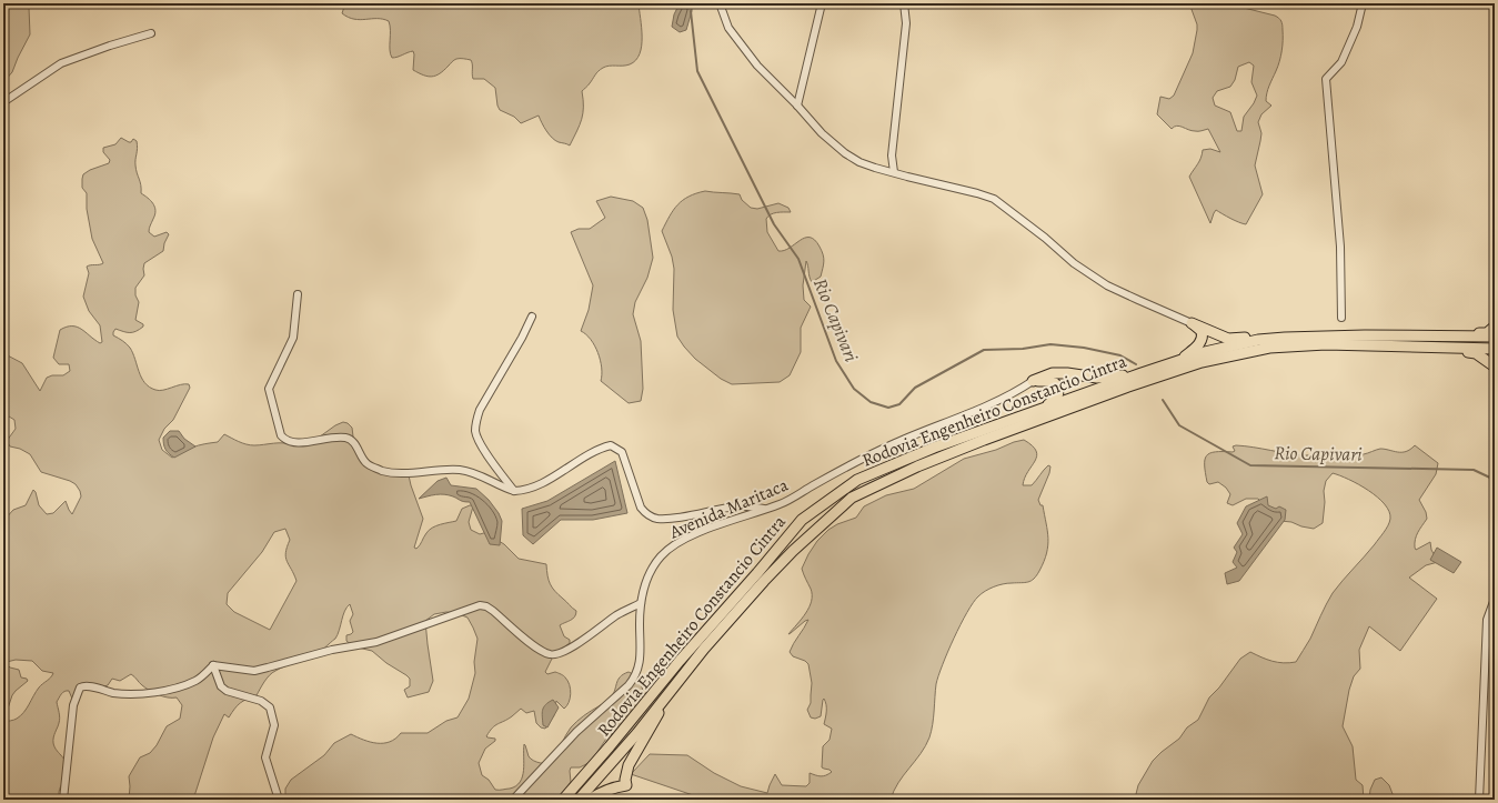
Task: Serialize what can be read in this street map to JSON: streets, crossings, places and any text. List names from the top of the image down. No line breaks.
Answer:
{"streets":{"highway":["Rodovia Engenheiro Constancio Cintra"],"street":["Avenida Maritaca"]},"water":["Rio Capivari"]}
